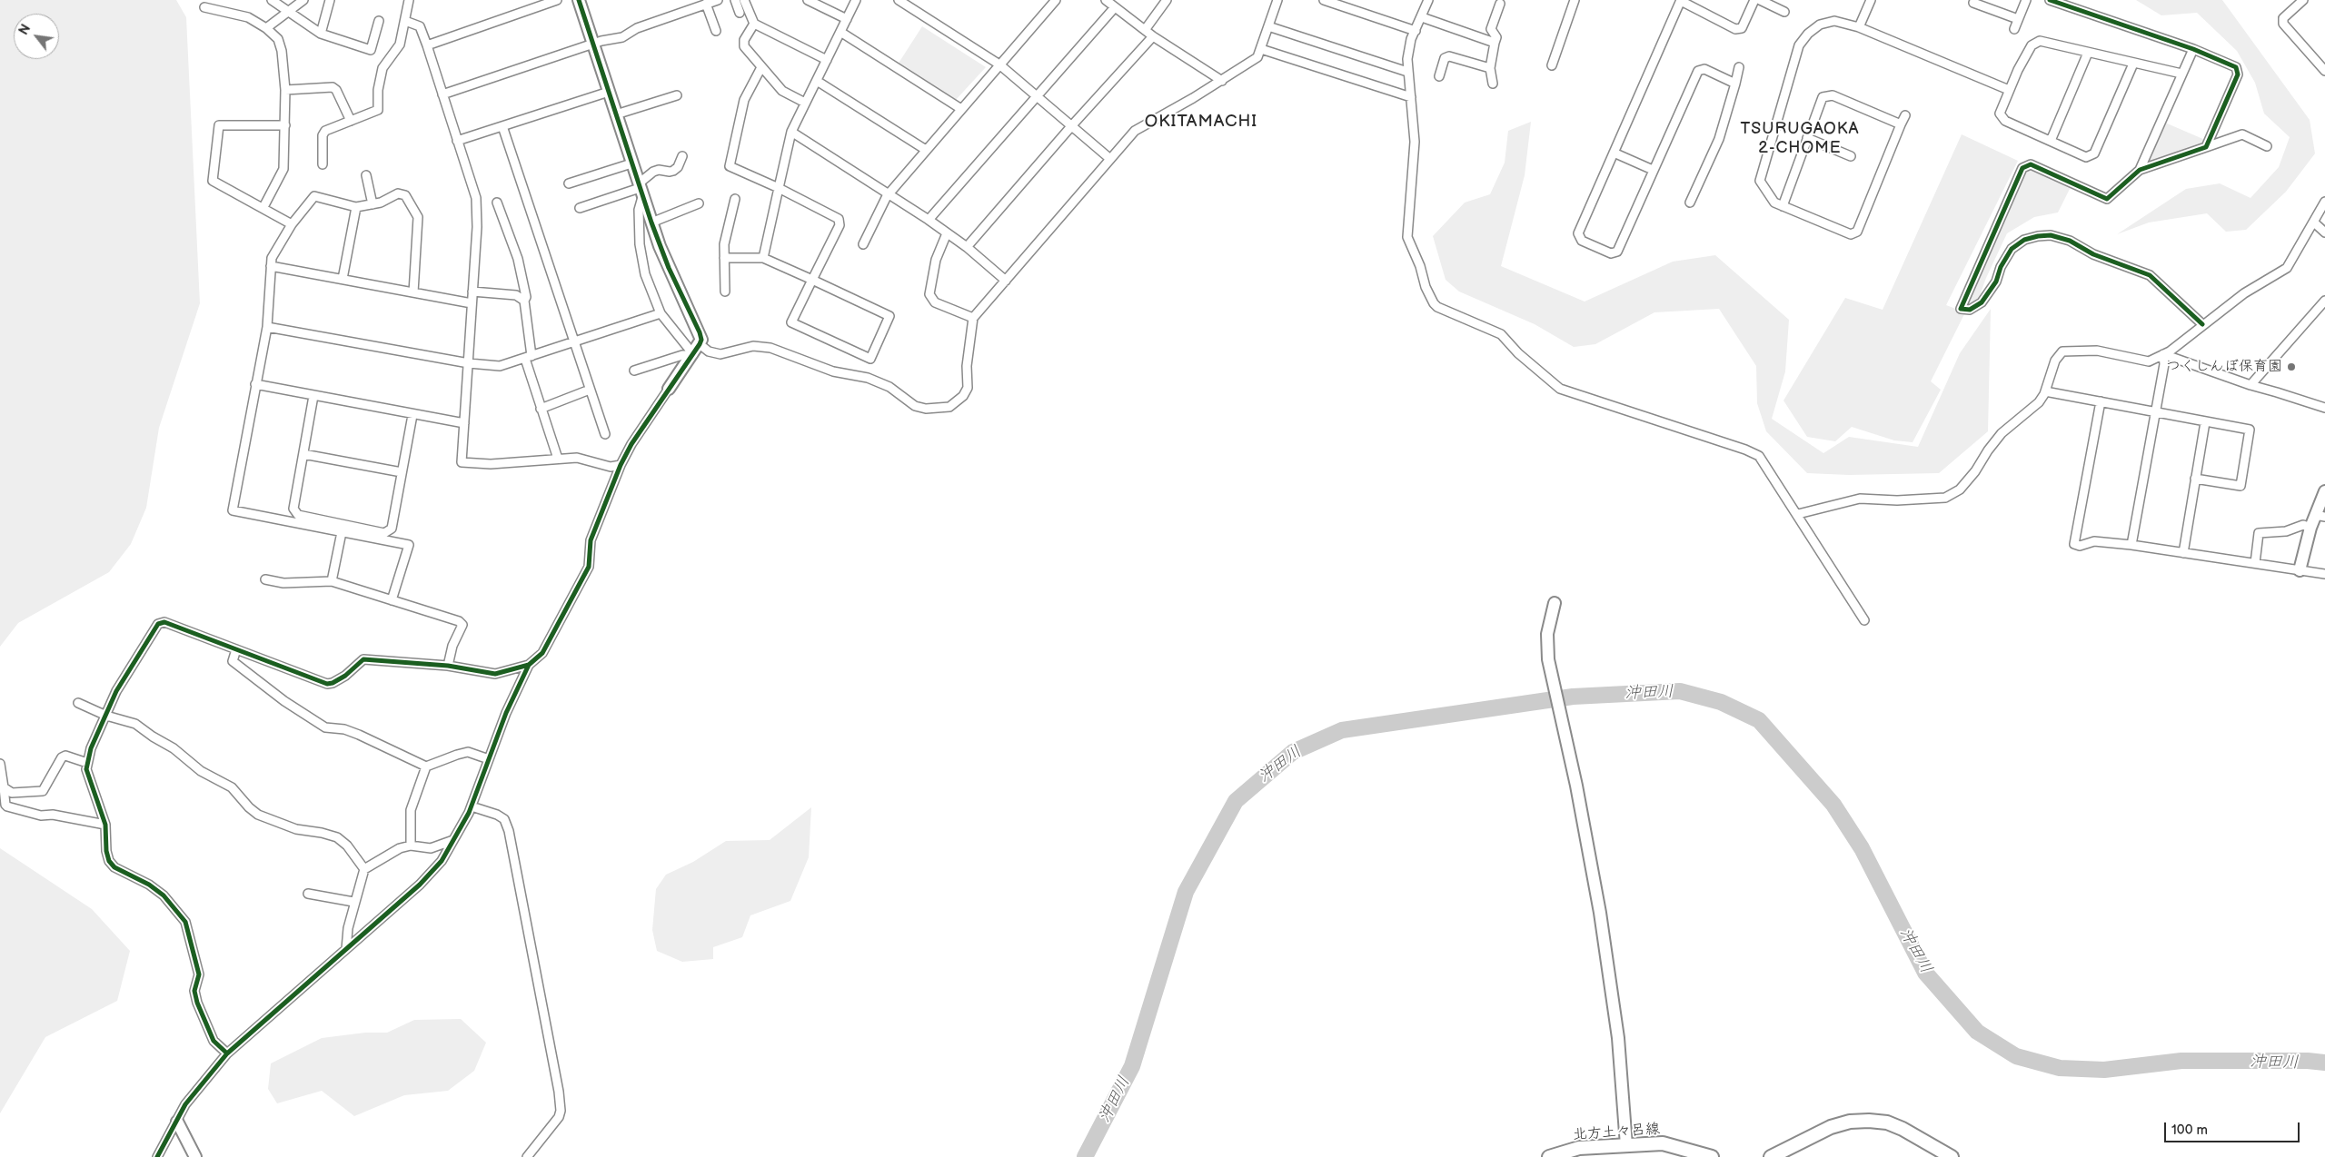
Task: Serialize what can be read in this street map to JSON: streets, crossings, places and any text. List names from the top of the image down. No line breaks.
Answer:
{"streets":{"main road":["北方土々呂線"]},"districts":["OKITAMACHI","TSURUGAOKA 2-CHOME"],"water":["沖田川"],"places":["つくしんぼ保育園"],"scale_bar":"100 m","north":"top left"}
